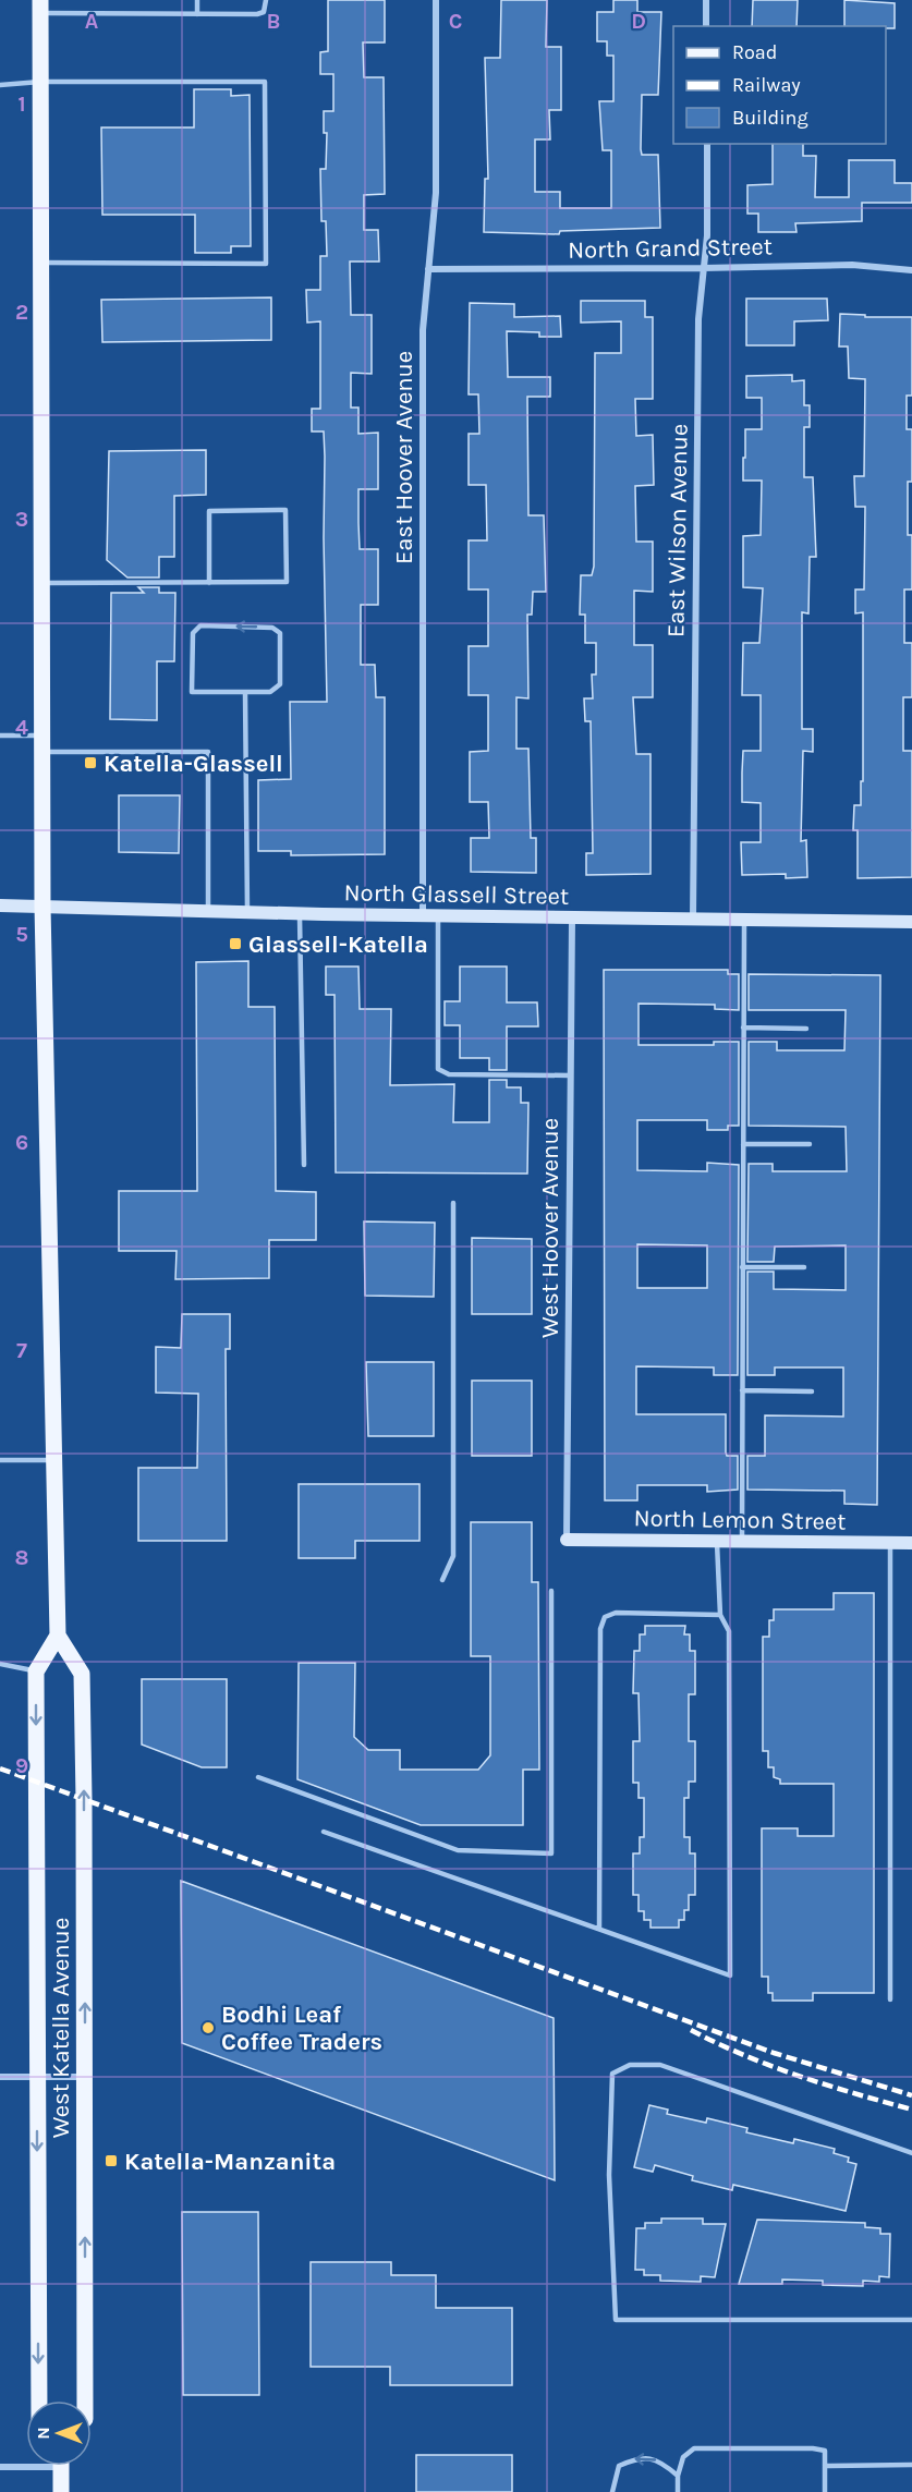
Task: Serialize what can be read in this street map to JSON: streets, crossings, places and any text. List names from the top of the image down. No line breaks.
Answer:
{"streets":{"main road":["North Glassell Street","North Lemon Street","West Katella Avenue"],"street":["North Grand Street","East Hoover Avenue","East Wilson Avenue","West Hoover Avenue"]},"crossings":[["North Grand Street","East Hoover Avenue"],["North Grand Street","East Wilson Avenue"],["East Hoover Avenue","North Glassell Street"],["East Wilson Avenue","North Glassell Street"],["North Glassell Street","West Hoover Avenue"],["West Hoover Avenue","North Lemon Street"]],"places":{"transit":["Katella-Glassell","Glassell-Katella","Katella-Manzanita"],"other":["Bodhi Leaf Coffee Traders"]},"legend":["Road","Railway","Building"],"north":"left","grid":{"columns":["A","B","C","D"],"rows":["1","2","3","4","5","6","7","8","9"]}}
